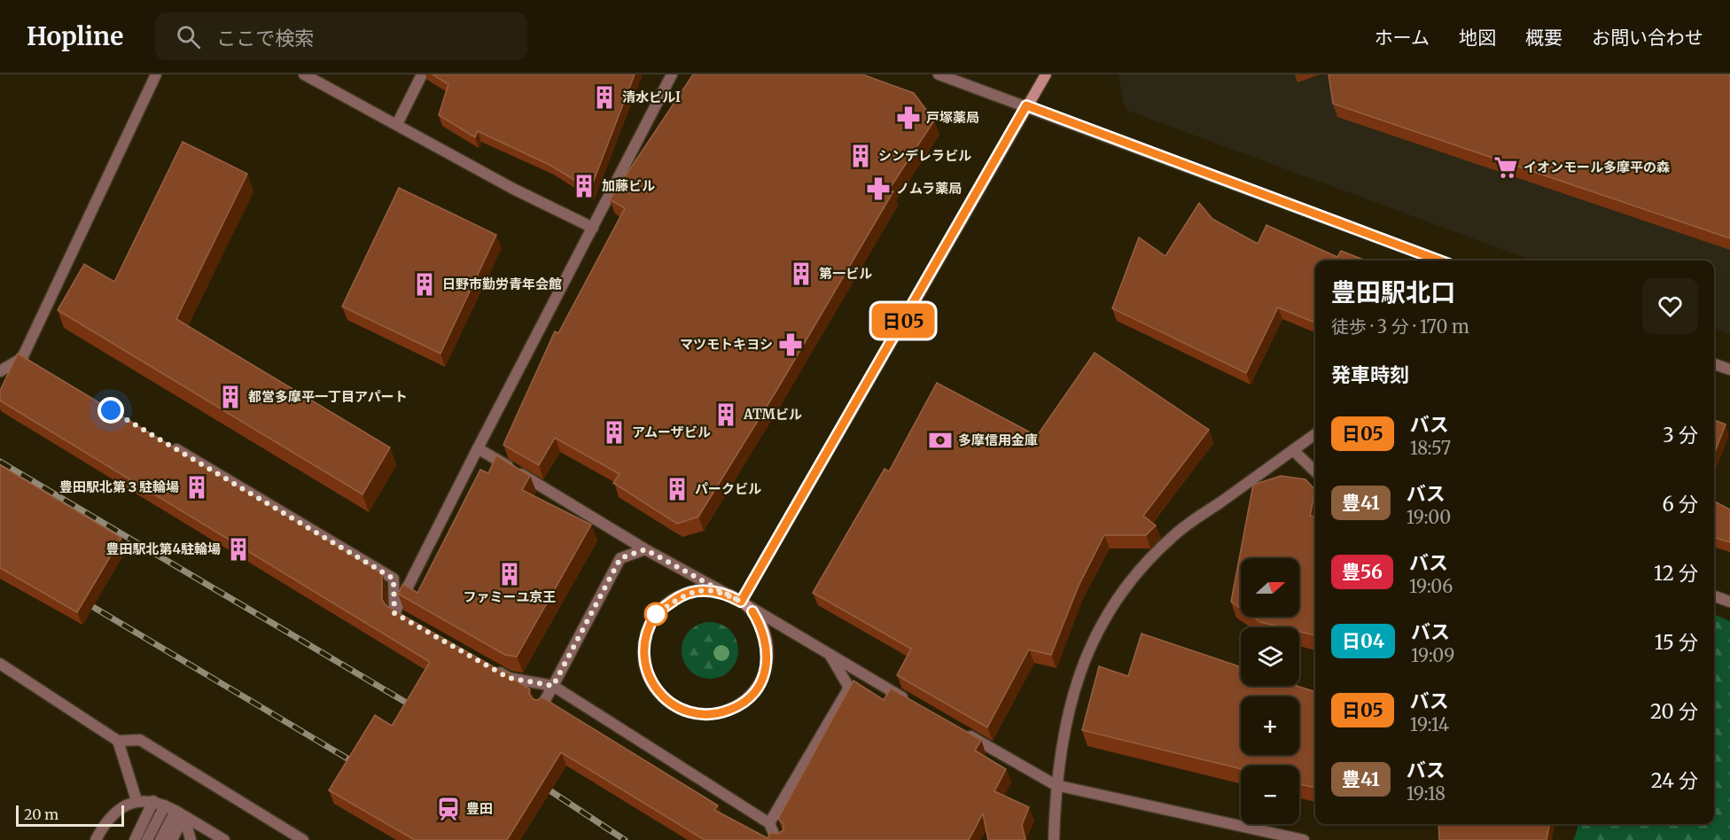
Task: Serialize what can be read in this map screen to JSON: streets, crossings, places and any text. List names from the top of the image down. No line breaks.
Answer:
{"places":{"building":["清水ビルI","シンデレラビル","加藤ビル","第一ビル","日野市勤労青年会館","都営多摩平一丁目アパート","ATMビル","アムーザビル","豊田駅北第３駐輪場","パークビル","豊田駅北第4駐輪場","ファミーユ京王"],"pharmacy":["戸塚薬局","ノムラ薬局","マツモトキヨシ"],"supermarket":["イオンモール多摩平の森"],"bank":["多摩信用金庫"],"station":["豊田"]},"lines":["bus line 日05"],"scale_bar":"20 m","north":"right","page":{"header":"Hopline","search":"ここで検索","nav":["ホーム","地図","概要","お問い合わせ"],"on_map":"日05","heading":[["豊田駅北口","徒歩 · 3 分 · 170 m"],"発車時刻"],"list":[{"mark":"日05","name":"バス","note":"18:57","value":"3 分"},{"mark":"豊41","name":"バス","note":"19:00","value":"6 分"},{"mark":"豊56","name":"バス","note":"19:06","value":"12 分"},{"mark":"日04","name":"バス","note":"19:09","value":"15 分"},{"mark":"日05","name":"バス","note":"19:14","value":"20 分"},{"mark":"豊41","name":"バス","note":"19:18","value":"24 分"}],"map_buttons":["+","−"],"scale":"20 m"}}
